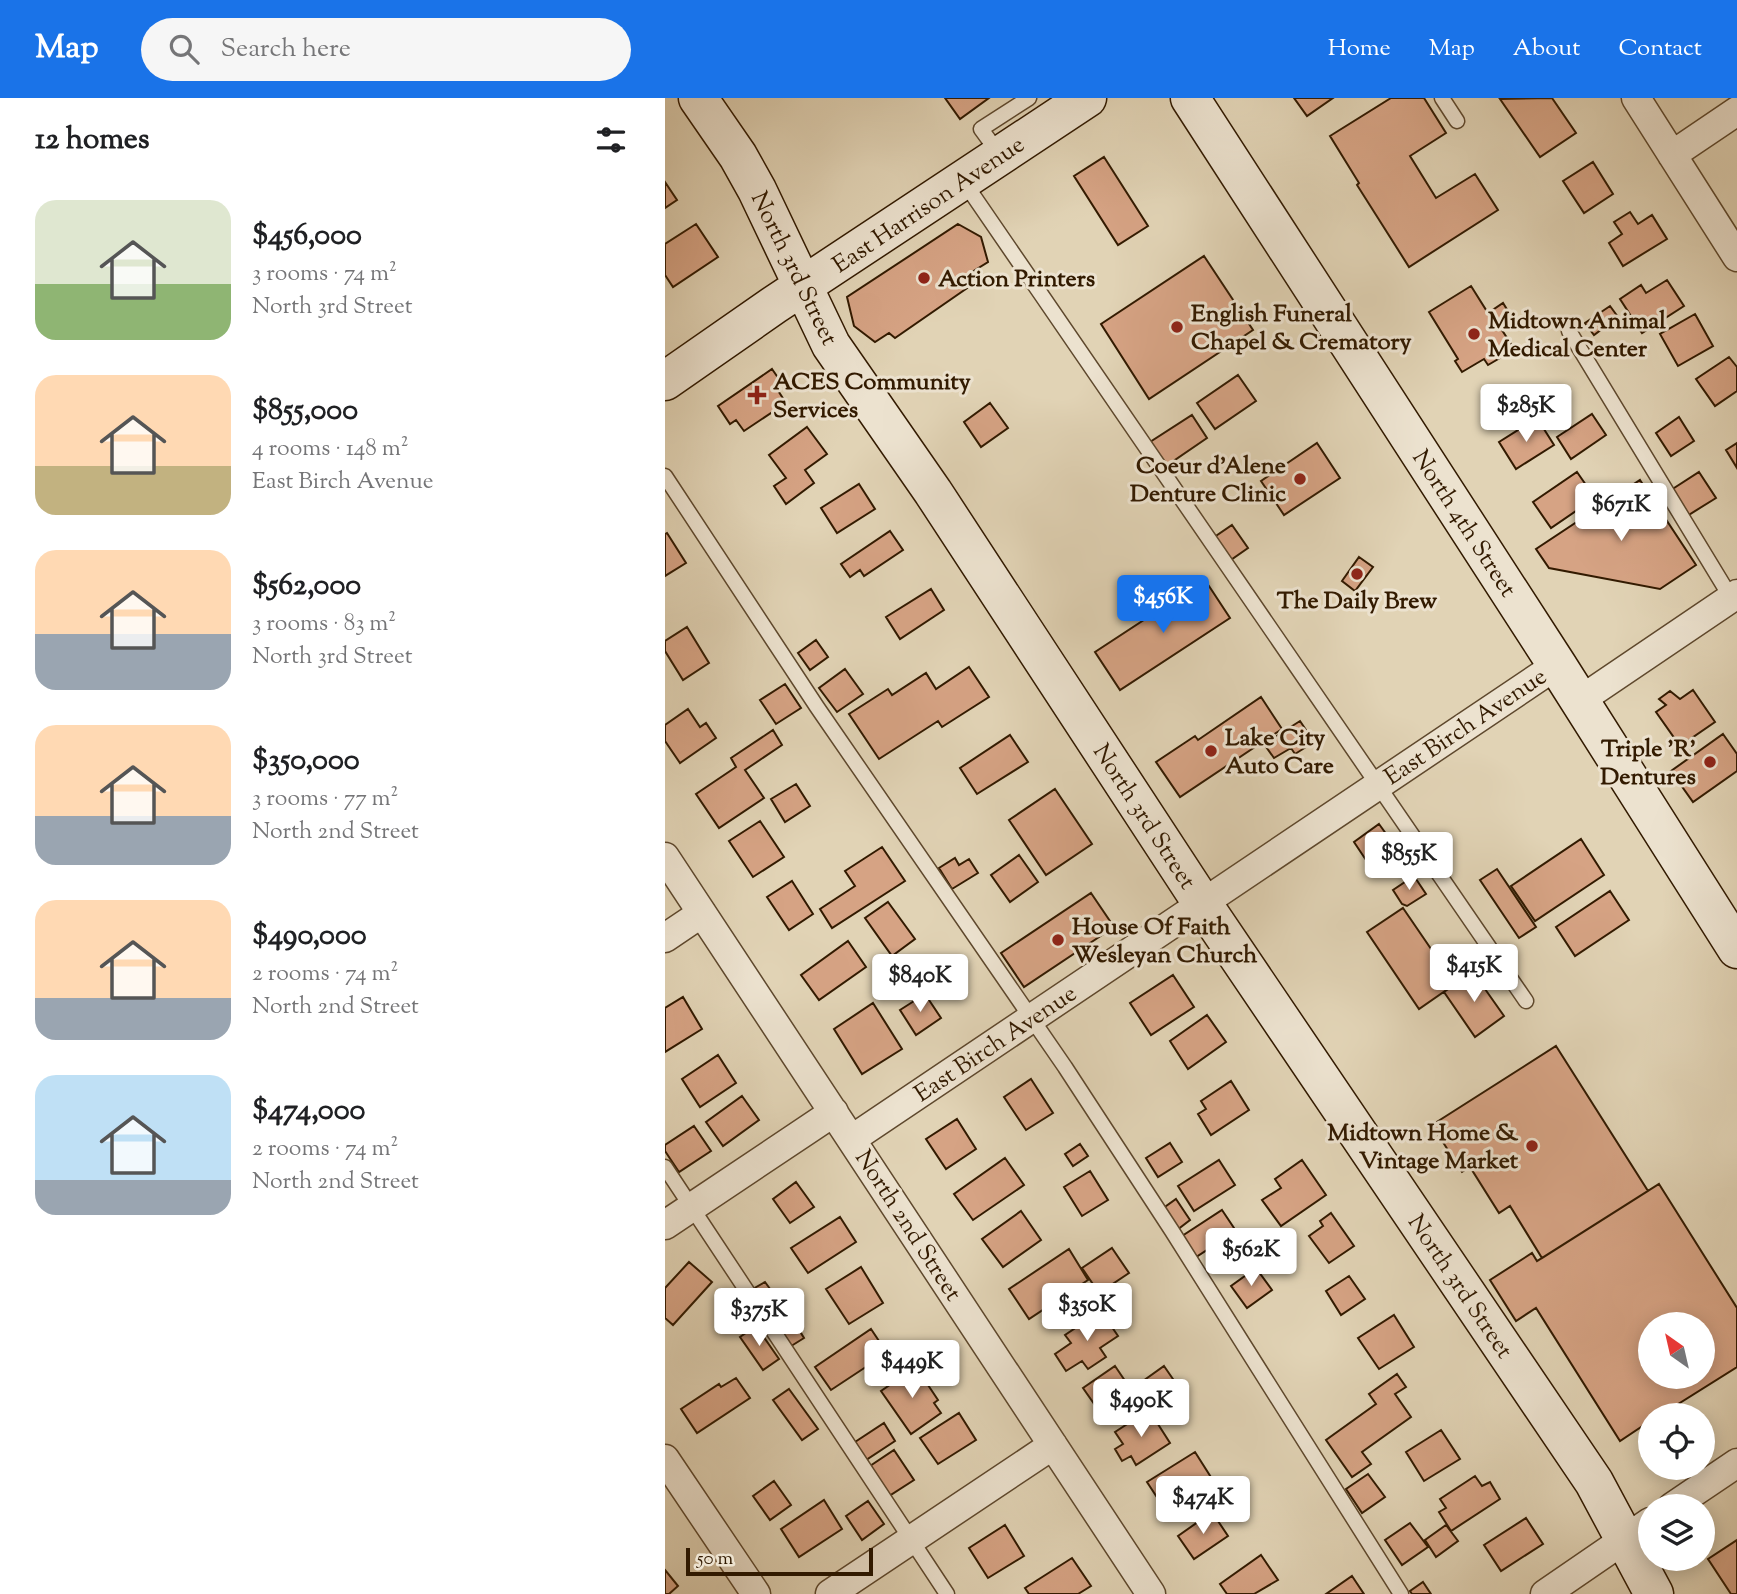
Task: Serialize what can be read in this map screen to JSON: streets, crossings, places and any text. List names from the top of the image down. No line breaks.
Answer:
{"streets":{"main road":["East Harrison Avenue","North 3rd Street","North 4th Street"],"street":["East Birch Avenue","North 2nd Street"]},"crossings":[["East Harrison Avenue","North 3rd Street"],["North 3rd Street","East Birch Avenue"],["North 4th Street","East Birch Avenue"],["East Birch Avenue","North 2nd Street"]],"places":{"other":["Action Printers","English Funeral Chapel & Crematory","Midtown Animal Medical Center","Coeur d'Alene Denture Clinic","The Daily Brew","Lake City Auto Care","Triple 'R' Dentures","House Of Faith Wesleyan Church","Midtown Home & Vintage Market"],"health":["ACES Community Services"]},"scale_bar":"50 m","north":"top left","page":{"header":"Map","search":"Search here","nav":["Home","Map","About","Contact"],"heading":"12 homes","list":[{"name":"$456,000","note":"3 rooms · 74 m² · North 3rd Street"},{"name":"$855,000","note":"4 rooms · 148 m² · East Birch Avenue"},{"name":"$562,000","note":"3 rooms · 83 m² · North 3rd Street"},{"name":"$350,000","note":"3 rooms · 77 m² · North 2nd Street"},{"name":"$490,000","note":"2 rooms · 74 m² · North 2nd Street"},{"name":"$474,000","note":"2 rooms · 74 m² · North 2nd Street"}],"price":["$285K","$671K","$456K","$855K","$415K","$840K","$562K","$350K","$375K","$449K","$490K","$474K"],"scale":"50 m"}}
